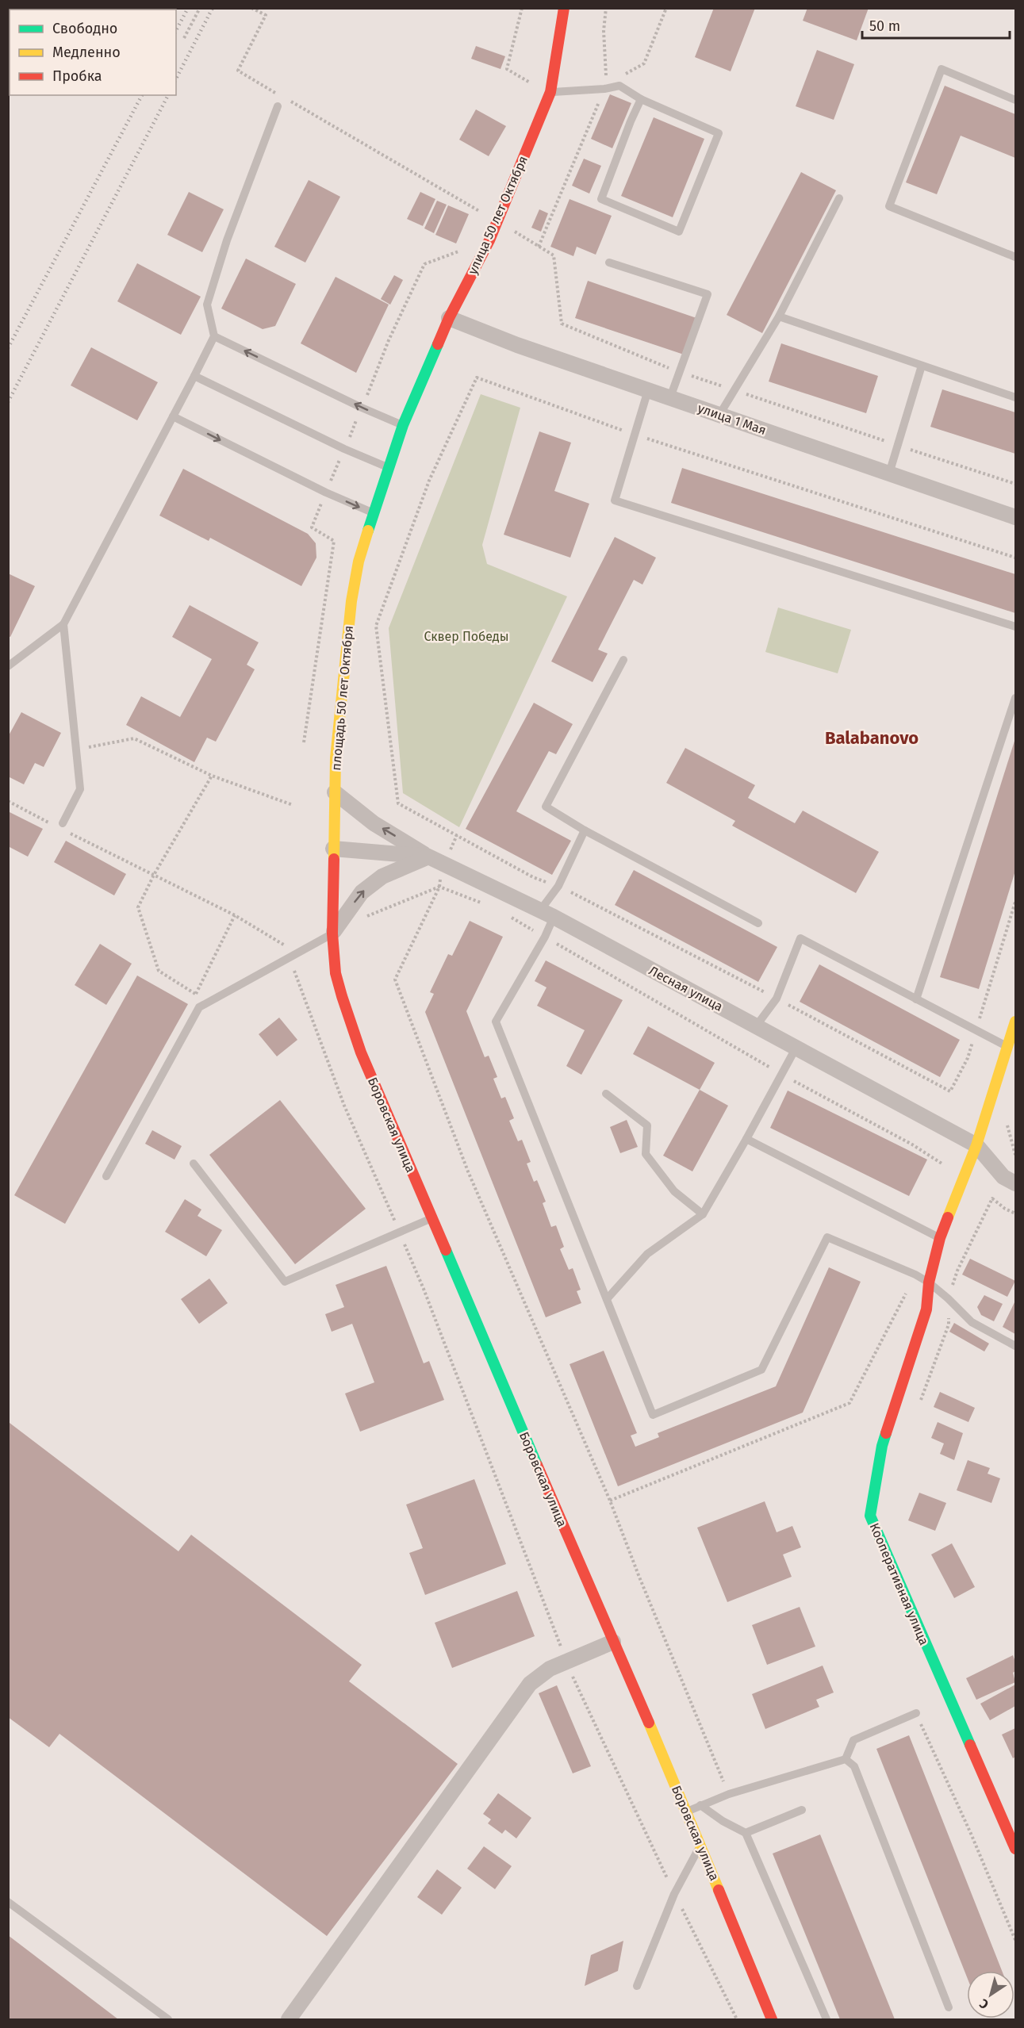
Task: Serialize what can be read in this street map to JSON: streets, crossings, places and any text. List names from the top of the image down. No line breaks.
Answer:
{"streets":{"main road":["улица 50 лет Октября","площадь 50 лет Октября","Боровская улица","Кооперативная улица"],"street":["улица 1 Мая","Лесная улица"]},"crossings":[["улица 50 лет Октября","улица 1 Мая"],["улица 50 лет Октября","площадь 50 лет Октября"],["площадь 50 лет Октября","Лесная улица"],["площадь 50 лет Октября","Боровская улица"],["Лесная улица","Кооперативная улица"]],"districts":["Balabanovo"],"parks":["Сквер Победы"],"legend":["Свободно","Медленно","Пробка"],"scale_bar":"50 m","north":"bottom left"}
